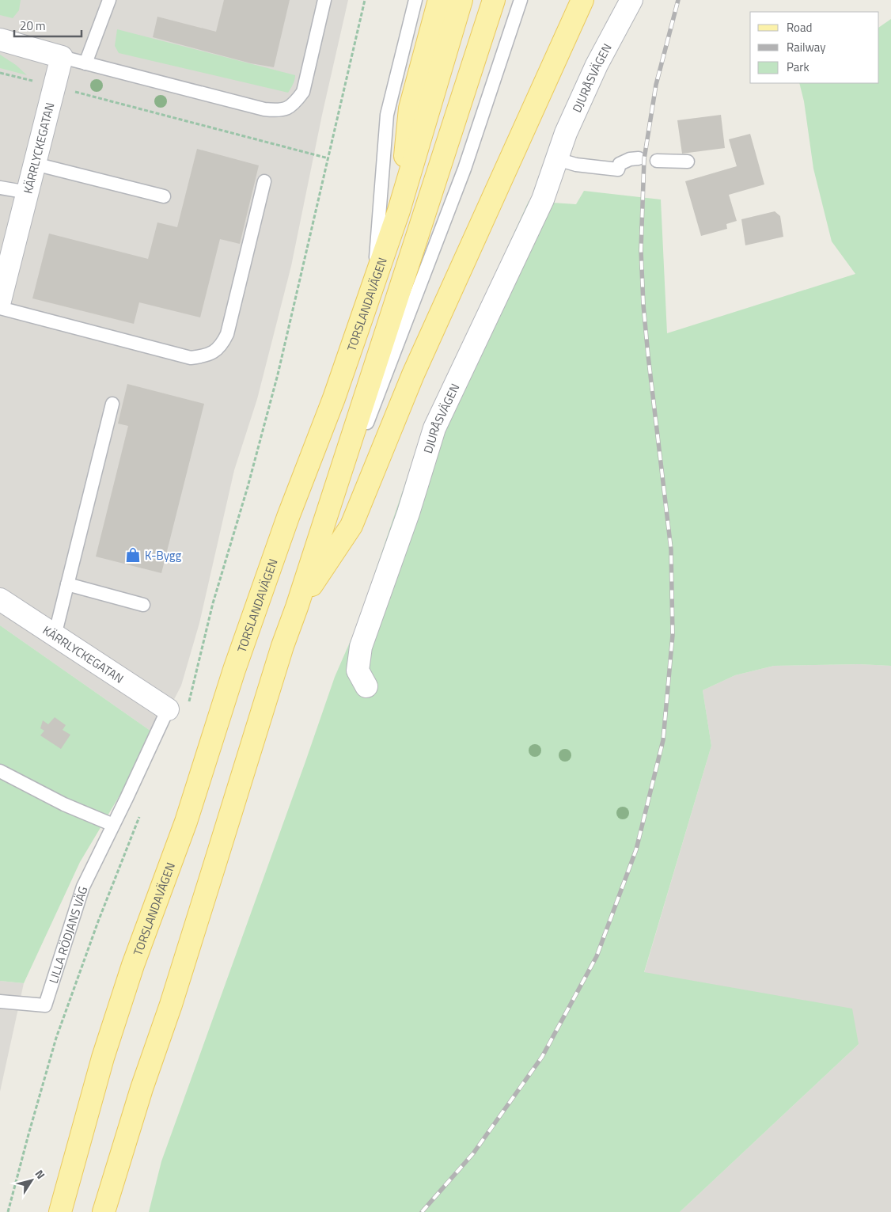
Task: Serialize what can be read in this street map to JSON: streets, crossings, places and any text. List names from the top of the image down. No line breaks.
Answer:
{"streets":{"main road":["TORSLANDAVÄGEN"],"street":["DJURÅSVÄGEN","KÄRRLYCKEGATAN"],"lane":["LILLA RÖDJANS VÄG"]},"crossings":[["KÄRRLYCKEGATAN","LILLA RÖDJANS VÄG"]],"places":{"shop":["K-Bygg"]},"legend":["Road","Railway","Park"],"scale_bar":"20 m","north":"top right"}
